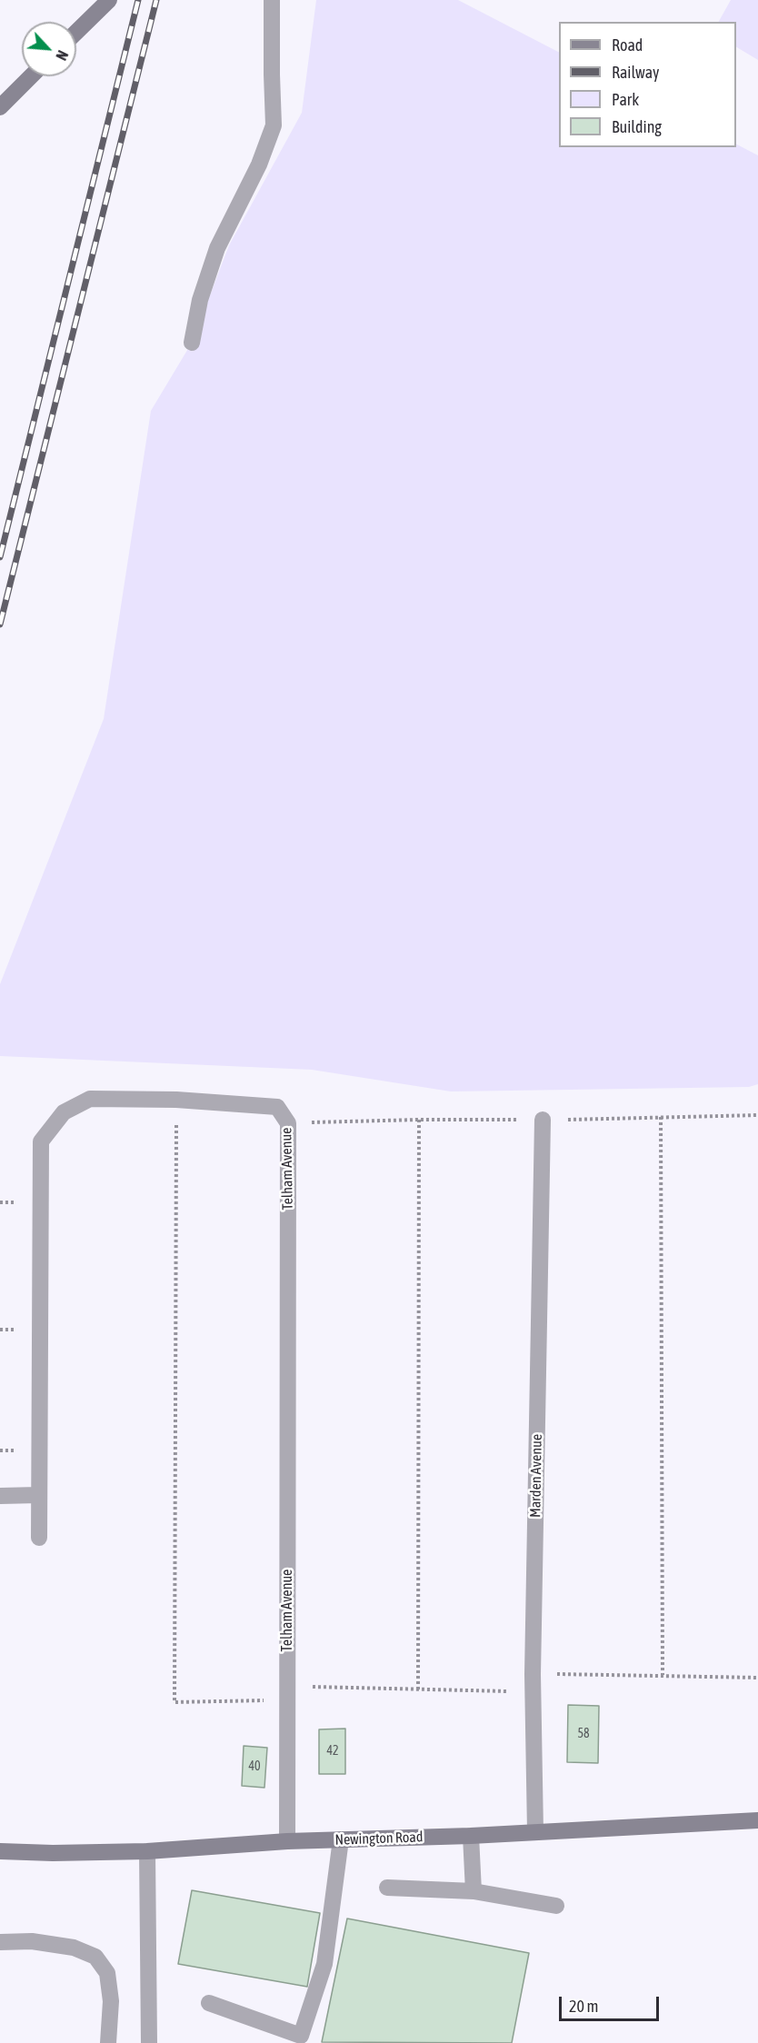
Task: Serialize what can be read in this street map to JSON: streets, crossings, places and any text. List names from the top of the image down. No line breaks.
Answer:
{"streets":{"main road":["Newington Road"],"street":["Telham Avenue","Marden Avenue"]},"crossings":[["Telham Avenue","Newington Road"],["Marden Avenue","Newington Road"]],"house_numbers":["58","42","40"],"legend":["Road","Railway","Park","Building"],"scale_bar":"20 m","north":"bottom right"}
